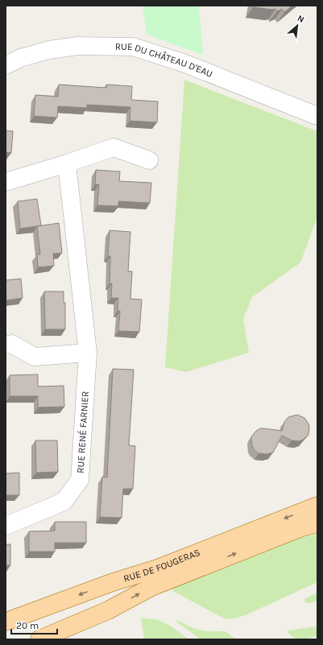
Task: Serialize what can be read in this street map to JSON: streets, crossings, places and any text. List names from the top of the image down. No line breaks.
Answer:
{"streets":{"main road":["RUE DE FOUGERAS"],"street":["RUE DU CHÂTEAU D'EAU","RUE RENÉ FARNIER"]},"scale_bar":"20 m","north":"top right"}
